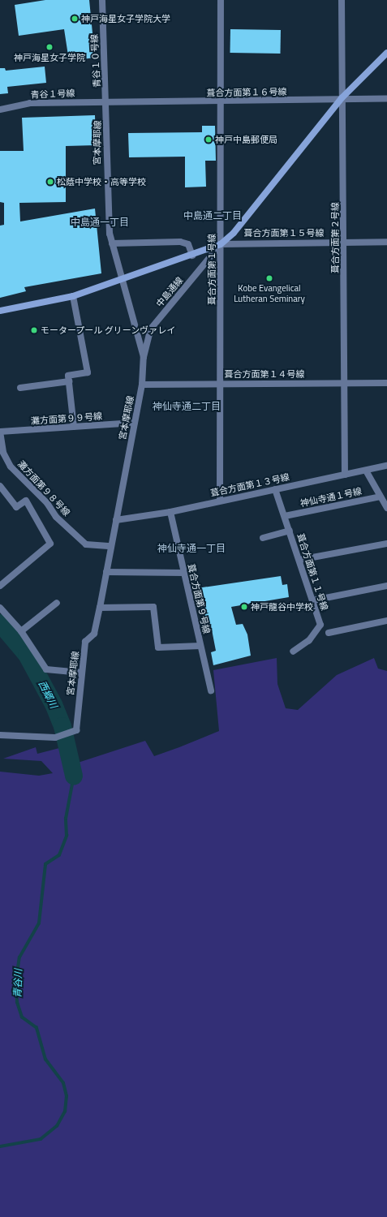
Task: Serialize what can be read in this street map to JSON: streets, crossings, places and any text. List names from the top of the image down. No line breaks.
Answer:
{"streets":{"street":["青谷１０号線","葺合方面第１６号線","青谷１号線","宮本摩耶線","葺合方面第１５号線","葺合方面第２号線","葺合方面第１号線","中島通線","葺合方面第１４号線","灘方面第９９号線","葺合方面第１３号線","灘方面第９８号線","神仙寺通１号線","葺合方面第１１号線","葺合方面第９号線"]},"crossings":[["青谷１０号線","葺合方面第１６号線"],["青谷１０号線","青谷１号線"],["青谷１０号線","宮本摩耶線"],["葺合方面第１６号線","青谷１号線"],["葺合方面第１６号線","宮本摩耶線"],["葺合方面第１６号線","葺合方面第２号線"],["葺合方面第１６号線","葺合方面第１号線"],["青谷１号線","宮本摩耶線"],["宮本摩耶線","中島通線"],["宮本摩耶線","葺合方面第１４号線"],["宮本摩耶線","灘方面第９９号線"],["宮本摩耶線","葺合方面第１３号線"],["宮本摩耶線","灘方面第９８号線"],["葺合方面第１５号線","葺合方面第２号線"],["葺合方面第１５号線","葺合方面第１号線"],["葺合方面第１５号線","中島通線"],["葺合方面第２号線","葺合方面第１４号線"],["葺合方面第２号線","葺合方面第１３号線"],["葺合方面第１号線","中島通線"],["葺合方面第１号線","葺合方面第１４号線"],["葺合方面第１号線","葺合方面第１３号線"],["灘方面第９９号線","灘方面第９８号線"],["葺合方面第１３号線","葺合方面第１１号線"],["葺合方面第１３号線","葺合方面第９号線"],["神仙寺通１号線","葺合方面第１１号線"]],"districts":["中島通二丁目","中島通一丁目","神仙寺通二丁目","神仙寺通一丁目"],"water":["西郷川","青谷川"],"places":["神戸海星女子学院大学","神戸海星女子学院","神戸中島郵便局","松蔭中学校・高等学校","Kobe Evangelical Lutheran Seminary","モータープール グリーンヴァレイ","神戸龍谷中学校"]}
